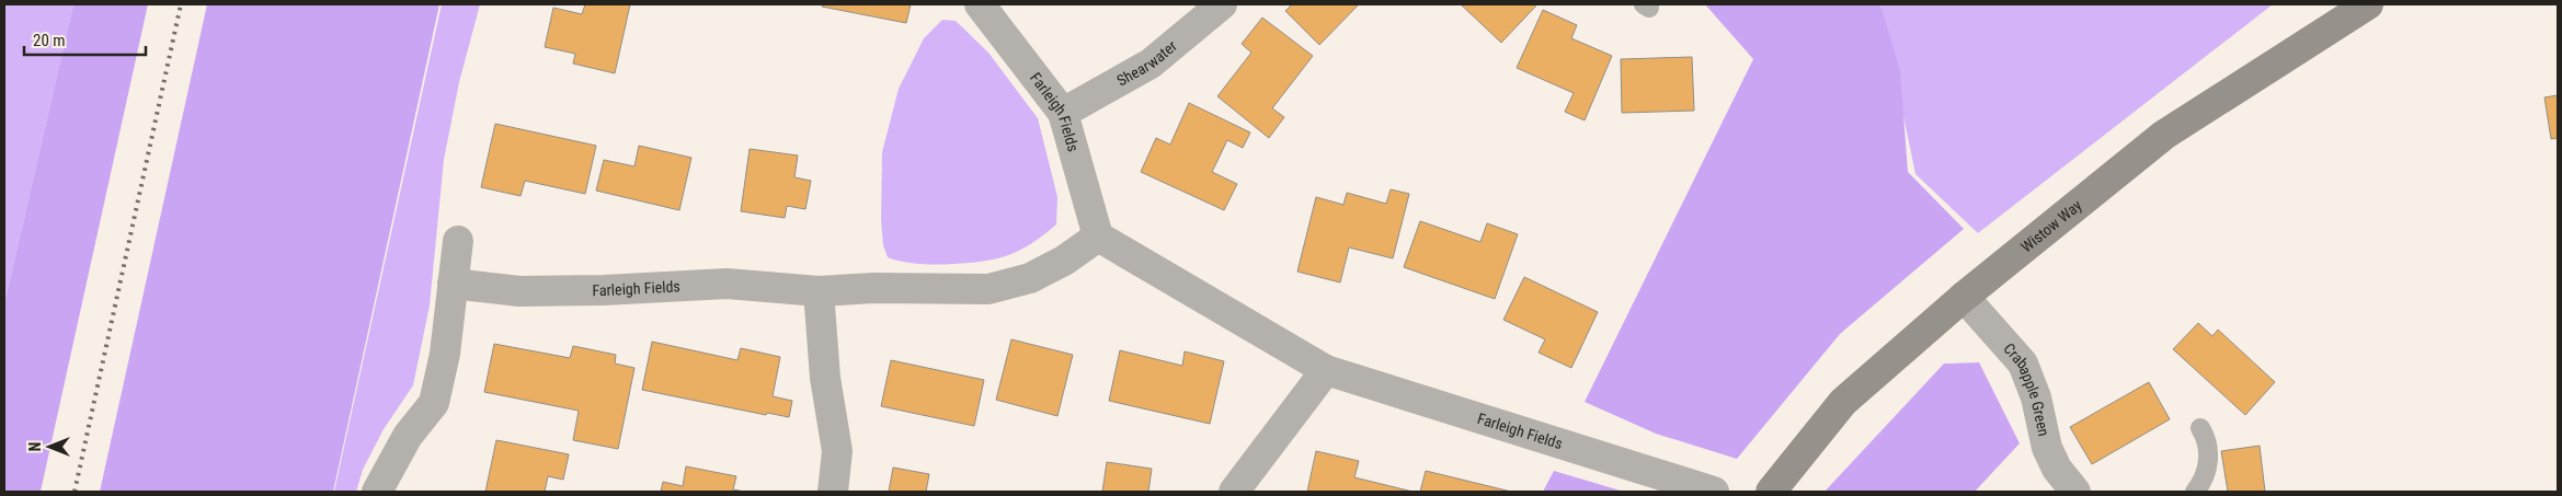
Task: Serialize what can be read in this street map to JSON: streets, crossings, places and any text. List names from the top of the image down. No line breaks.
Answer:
{"streets":{"street":["Shearwater","Farleigh Fields","Wistow Way","Crabapple Green"]},"crossings":[["Shearwater","Farleigh Fields"],["Wistow Way","Crabapple Green"]],"scale_bar":"20 m","north":"left"}
